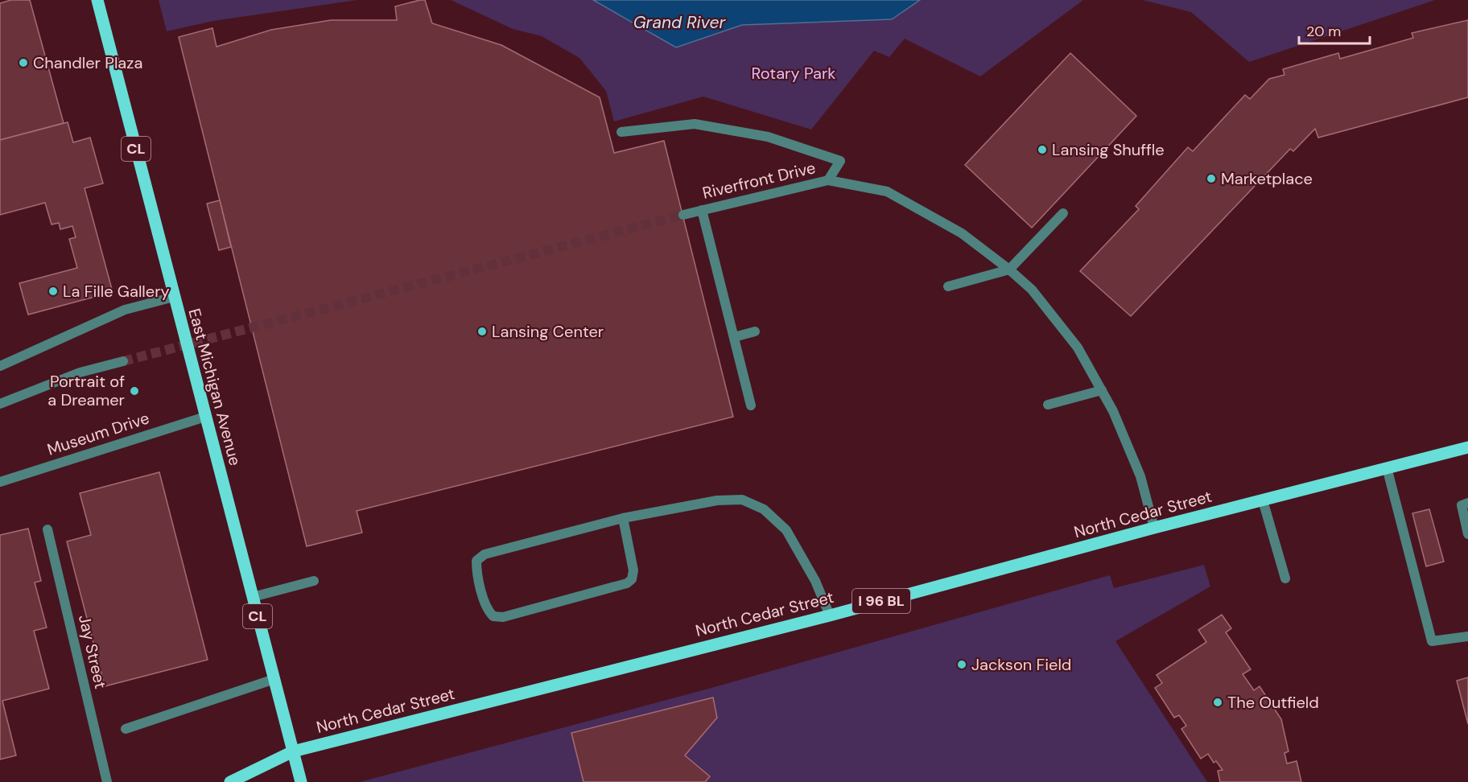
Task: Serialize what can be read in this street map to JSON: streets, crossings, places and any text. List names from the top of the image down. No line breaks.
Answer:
{"streets":{"main road":["CL","East Michigan Avenue","North Cedar Street","I 96 BL"],"street":["Riverfront Drive","Museum Drive","Jay Street"]},"crossings":[["Riverfront Drive","North Cedar Street"],["East Michigan Avenue","Museum Drive"],["East Michigan Avenue","North Cedar Street"],["East Michigan Avenue","I 96 BL"],["North Cedar Street","I 96 BL"]],"water":["Grand River"],"parks":["Rotary Park"],"places":["Chandler Plaza","Lansing Shuffle","Marketplace","La Fille Gallery","Lansing Center","Portrait of a Dreamer","Jackson Field","The Outfield"],"scale_bar":"20 m"}
